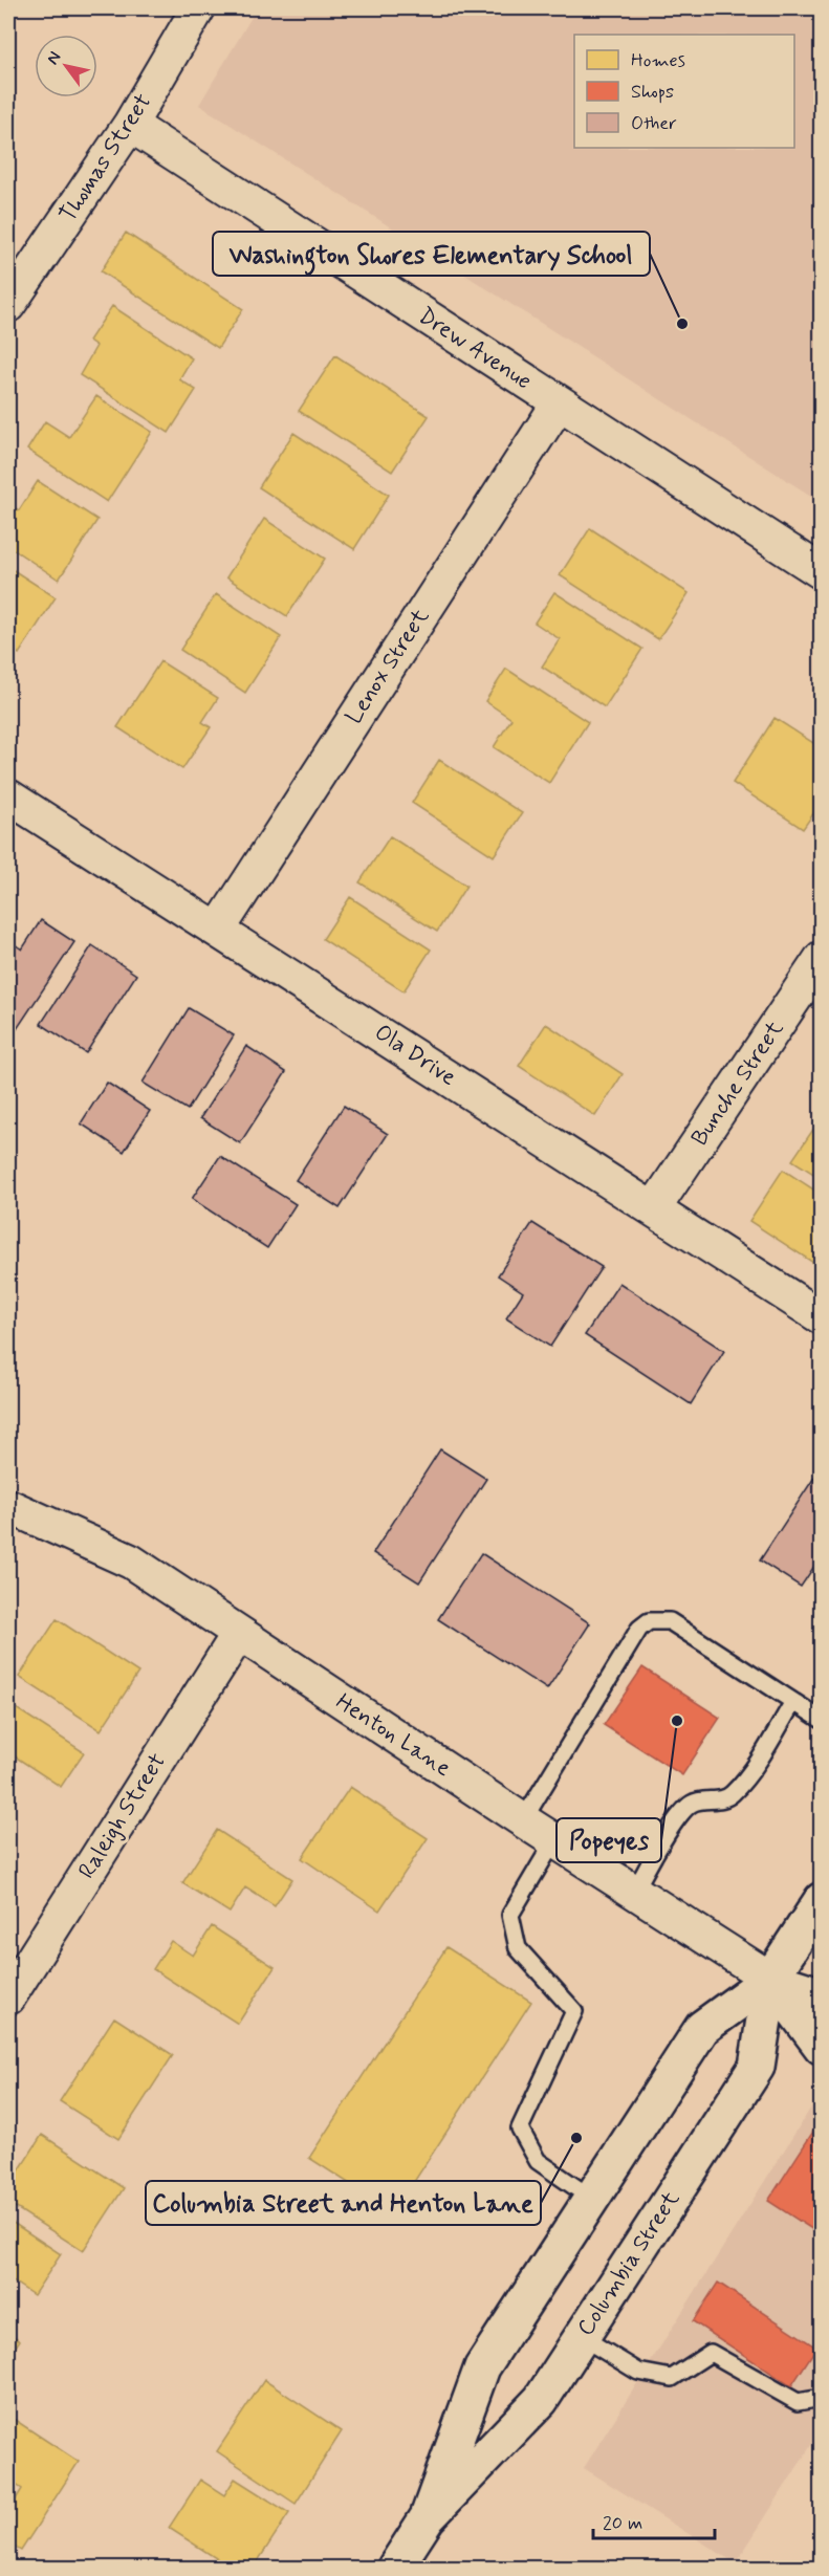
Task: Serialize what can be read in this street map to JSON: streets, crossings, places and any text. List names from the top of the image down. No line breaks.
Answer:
{"streets":{"street":["Thomas Street","Drew Avenue","Lenox Street","Ola Drive","Bunche Street","Henton Lane","Raleigh Street","Columbia Street"]},"crossings":[["Thomas Street","Drew Avenue"],["Drew Avenue","Lenox Street"],["Lenox Street","Ola Drive"],["Ola Drive","Bunche Street"],["Henton Lane","Raleigh Street"],["Henton Lane","Columbia Street"]],"places":["Washington Shores Elementary School","Popeyes","Columbia Street and Henton Lane"],"legend":["Homes","Shops","Other"],"scale_bar":"20 m","north":"top left"}
